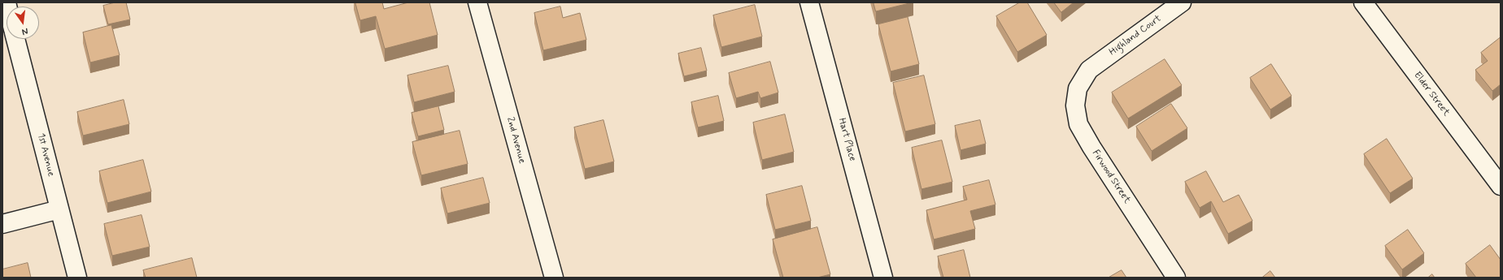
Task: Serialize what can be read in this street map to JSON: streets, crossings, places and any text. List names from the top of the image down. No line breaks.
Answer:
{"streets":{"street":["Highland Court","Elder Street","Hart Place","2nd Avenue","1st Avenue","Firwood Street"]},"crossings":[["Highland Court","Firwood Street"]],"north":"bottom"}
